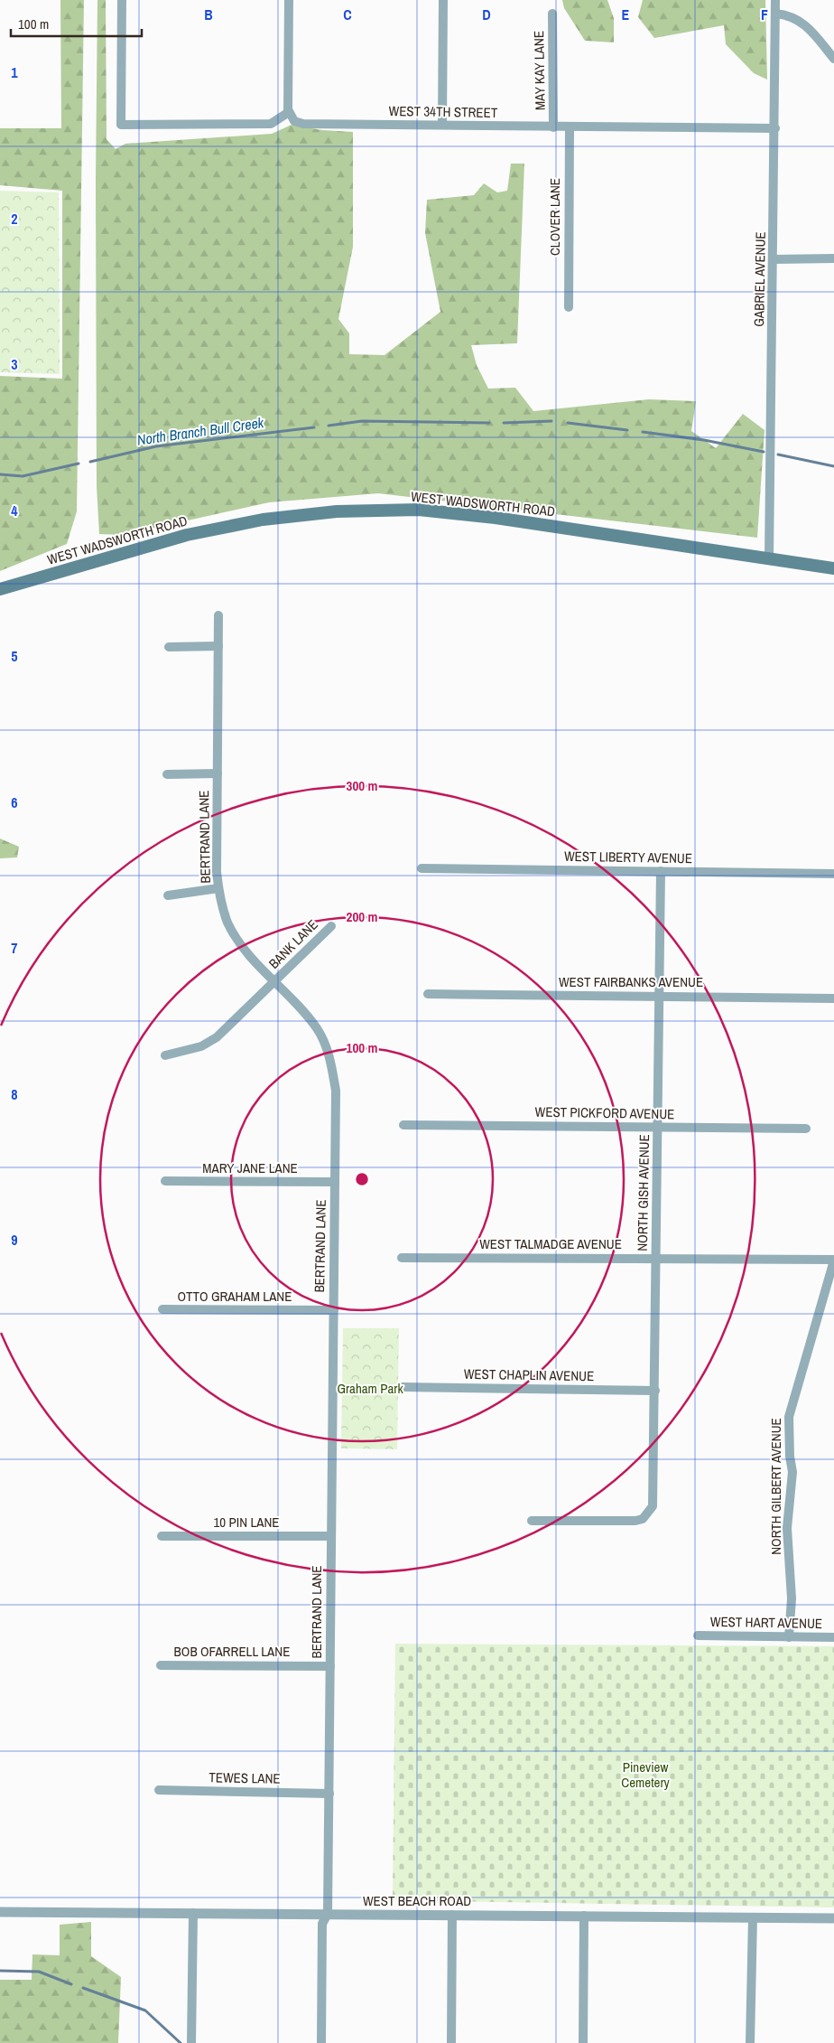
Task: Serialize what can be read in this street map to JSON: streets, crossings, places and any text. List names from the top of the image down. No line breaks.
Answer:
{"streets":{"main road":["WEST WADSWORTH ROAD"],"street":["MAY KAY LANE","WEST 34TH STREET","CLOVER LANE","GABRIEL AVENUE","BERTRAND LANE","WEST LIBERTY AVENUE","BANK LANE","WEST FAIRBANKS AVENUE","WEST PICKFORD AVENUE","MARY JANE LANE","NORTH GISH AVENUE","WEST TALMADGE AVENUE","OTTO GRAHAM LANE","WEST CHAPLIN AVENUE","NORTH GILBERT AVENUE","10 PIN LANE","WEST HART AVENUE","BOB OFARRELL LANE","TEWES LANE","WEST BEACH ROAD"]},"crossings":[["MAY KAY LANE","WEST 34TH STREET"],["WEST 34TH STREET","CLOVER LANE"],["WEST 34TH STREET","GABRIEL AVENUE"],["GABRIEL AVENUE","WEST WADSWORTH ROAD"],["BERTRAND LANE","BANK LANE"],["BERTRAND LANE","MARY JANE LANE"],["BERTRAND LANE","OTTO GRAHAM LANE"],["BERTRAND LANE","10 PIN LANE"],["BERTRAND LANE","BOB OFARRELL LANE"],["BERTRAND LANE","TEWES LANE"],["BERTRAND LANE","WEST BEACH ROAD"],["WEST LIBERTY AVENUE","NORTH GISH AVENUE"],["WEST FAIRBANKS AVENUE","NORTH GISH AVENUE"],["WEST PICKFORD AVENUE","NORTH GISH AVENUE"],["NORTH GISH AVENUE","WEST TALMADGE AVENUE"],["NORTH GISH AVENUE","WEST CHAPLIN AVENUE"],["WEST TALMADGE AVENUE","NORTH GILBERT AVENUE"],["NORTH GILBERT AVENUE","WEST HART AVENUE"]],"water":["North Branch Bull Creek"],"parks":["Graham Park","Pineview Cemetery"],"scale_bar":"100 m","grid":{"columns":["B","C","D","E","F"],"rows":["1","2","3","4","5","6","7","8","9"]},"rings":["300 m","200 m","100 m"]}
